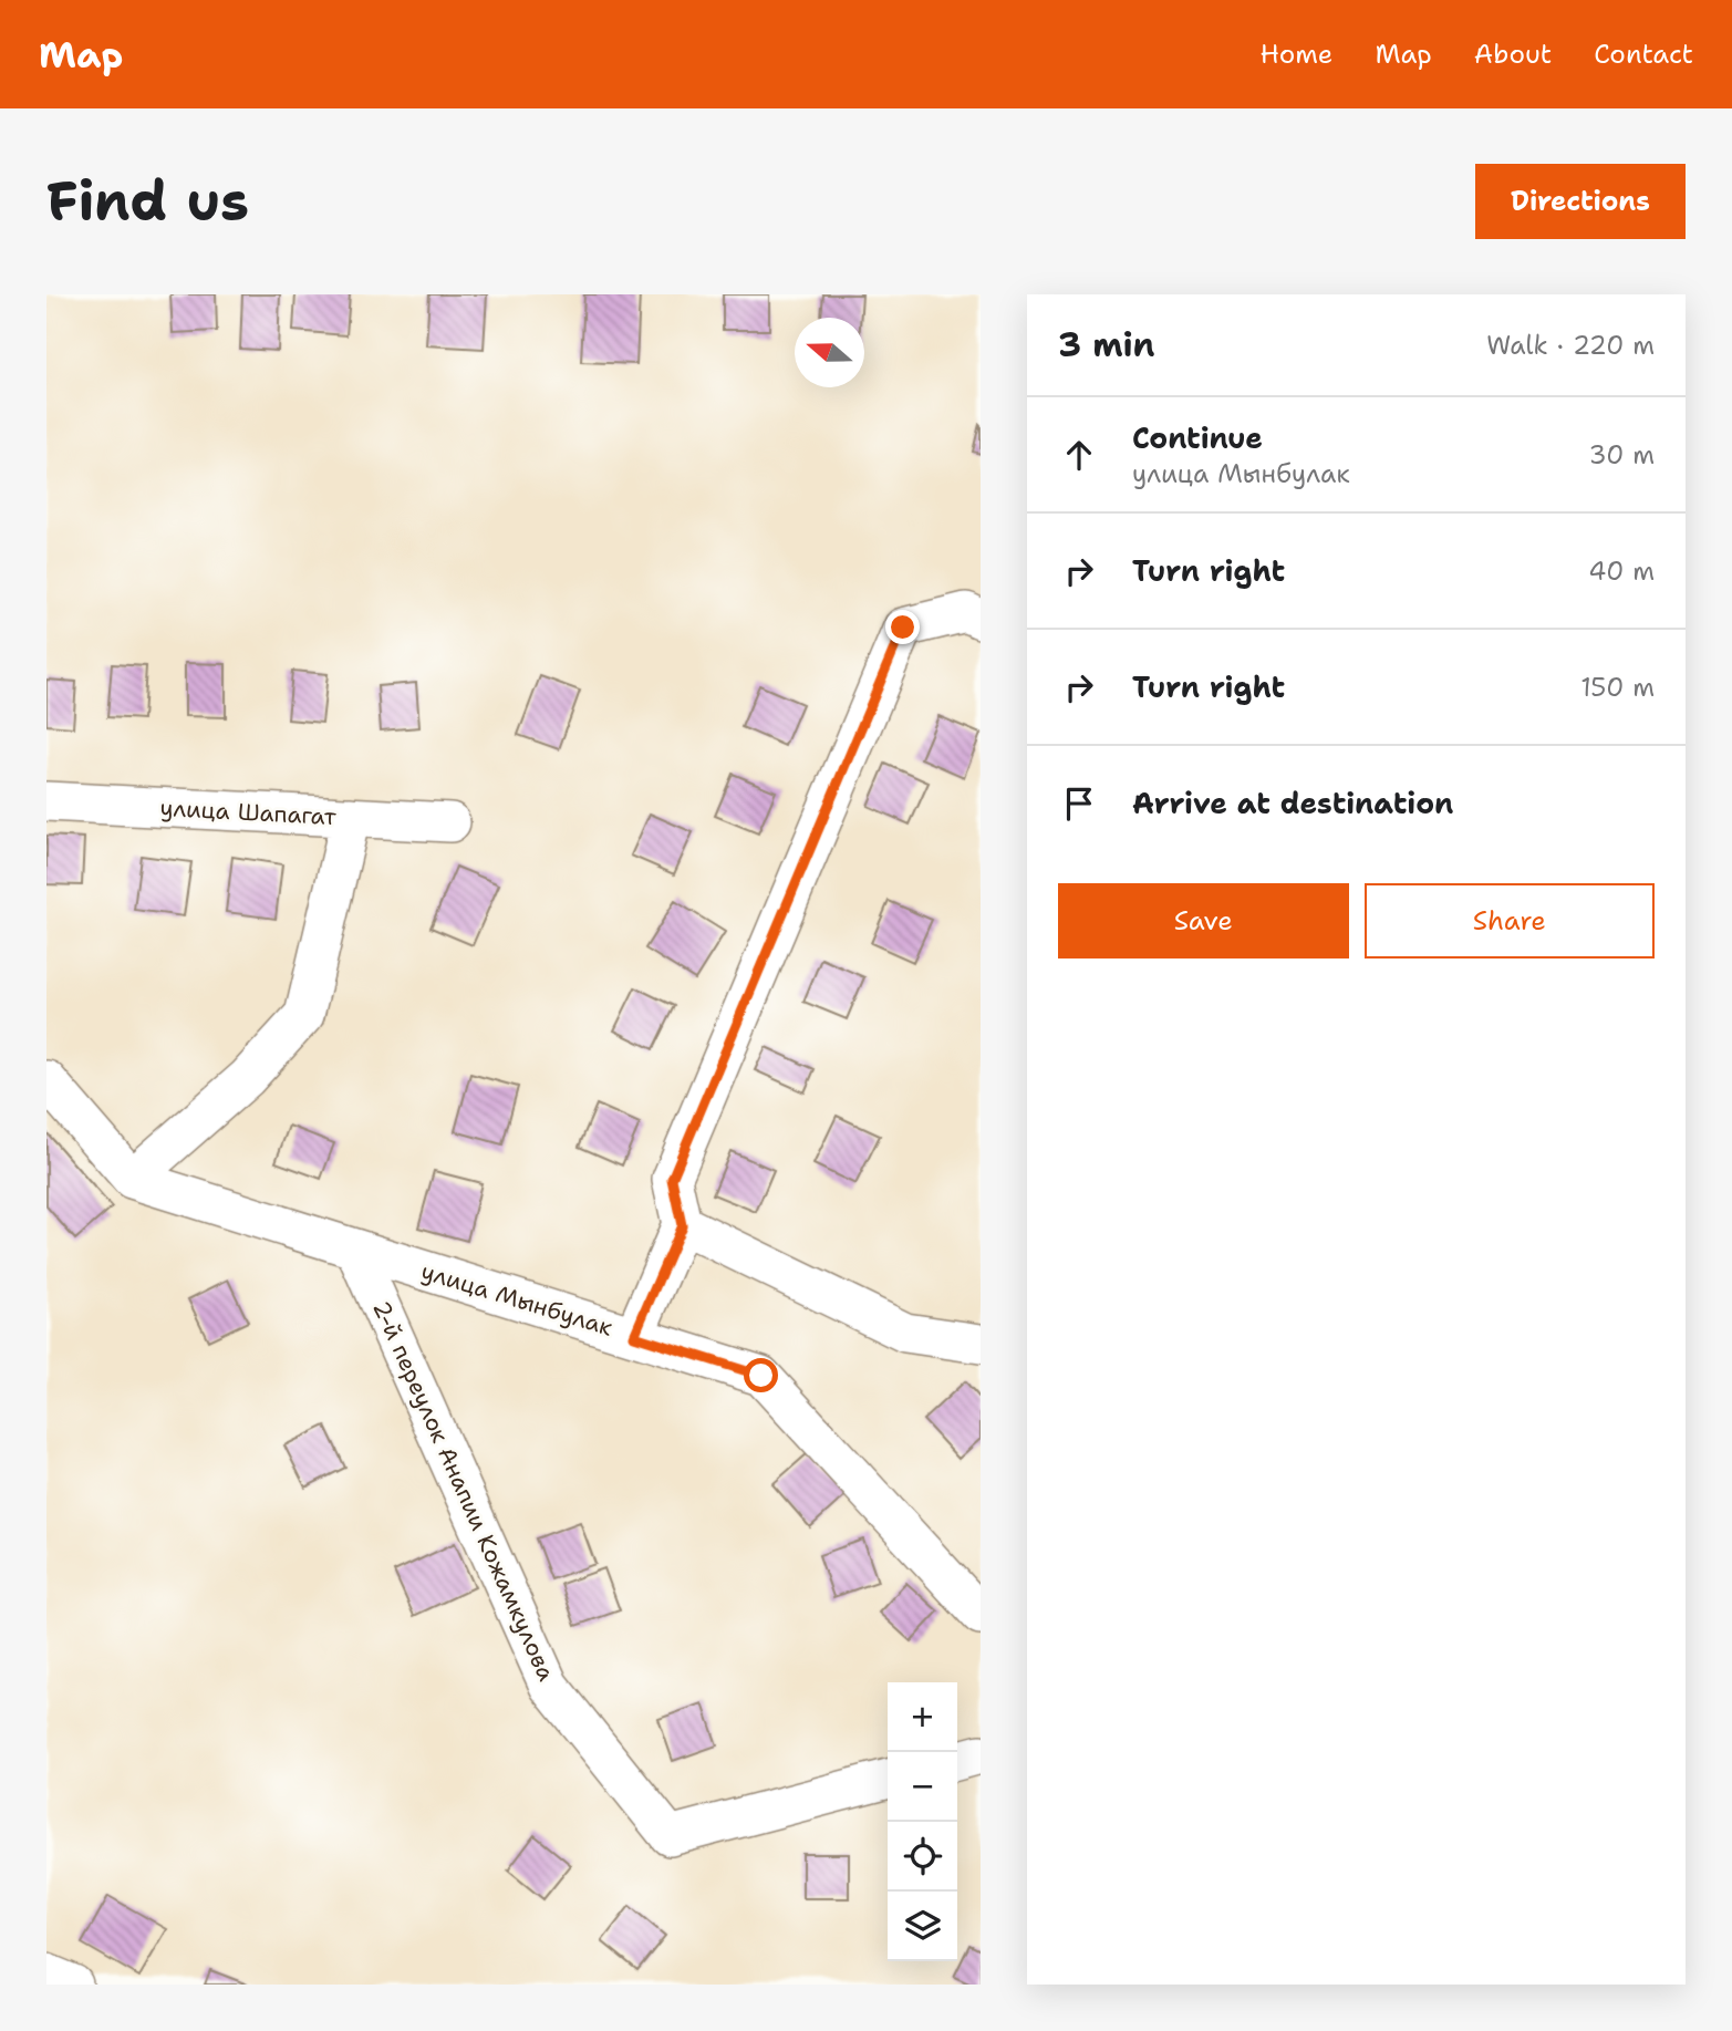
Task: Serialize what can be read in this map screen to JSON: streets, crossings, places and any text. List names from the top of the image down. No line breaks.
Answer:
{"streets":{"street":["улица Шапагат","улица Мынбулак","2-й переулок Анапии Кожамкулова"]},"crossings":[["улица Мынбулак","2-й переулок Анапии Кожамкулова"]],"north":"left","page":{"header":"Map","nav":["Home","Map","About","Contact"],"buttons":["Directions",["Save","Share"]],"title":"Find us","heading":["3 min","Walk · 220 m"],"list":[["Continue","улица Мынбулак","30 m"],["Turn right","40 m"],["Turn right","150 m"],"Arrive at destination"],"map_buttons":["+","−"]}}
